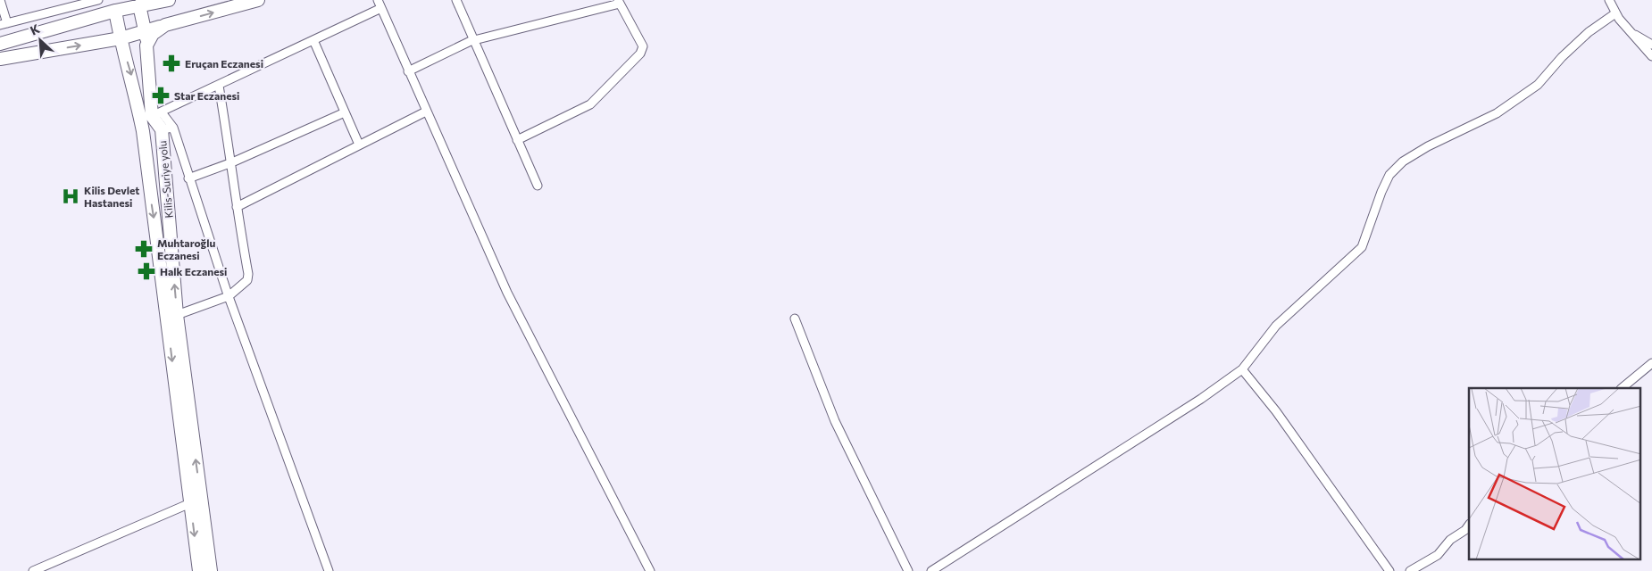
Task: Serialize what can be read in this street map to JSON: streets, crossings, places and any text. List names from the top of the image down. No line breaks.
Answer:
{"streets":{"highway":["Kilis-Suriye yolu"]},"places":{"pharmacy":["Eruçan Eczanesi","Star Eczanesi","Muhtaroğlu Eczanesi","Halk Eczanesi"],"hospital":["Kilis Devlet Hastanesi"]},"north":"top left"}
